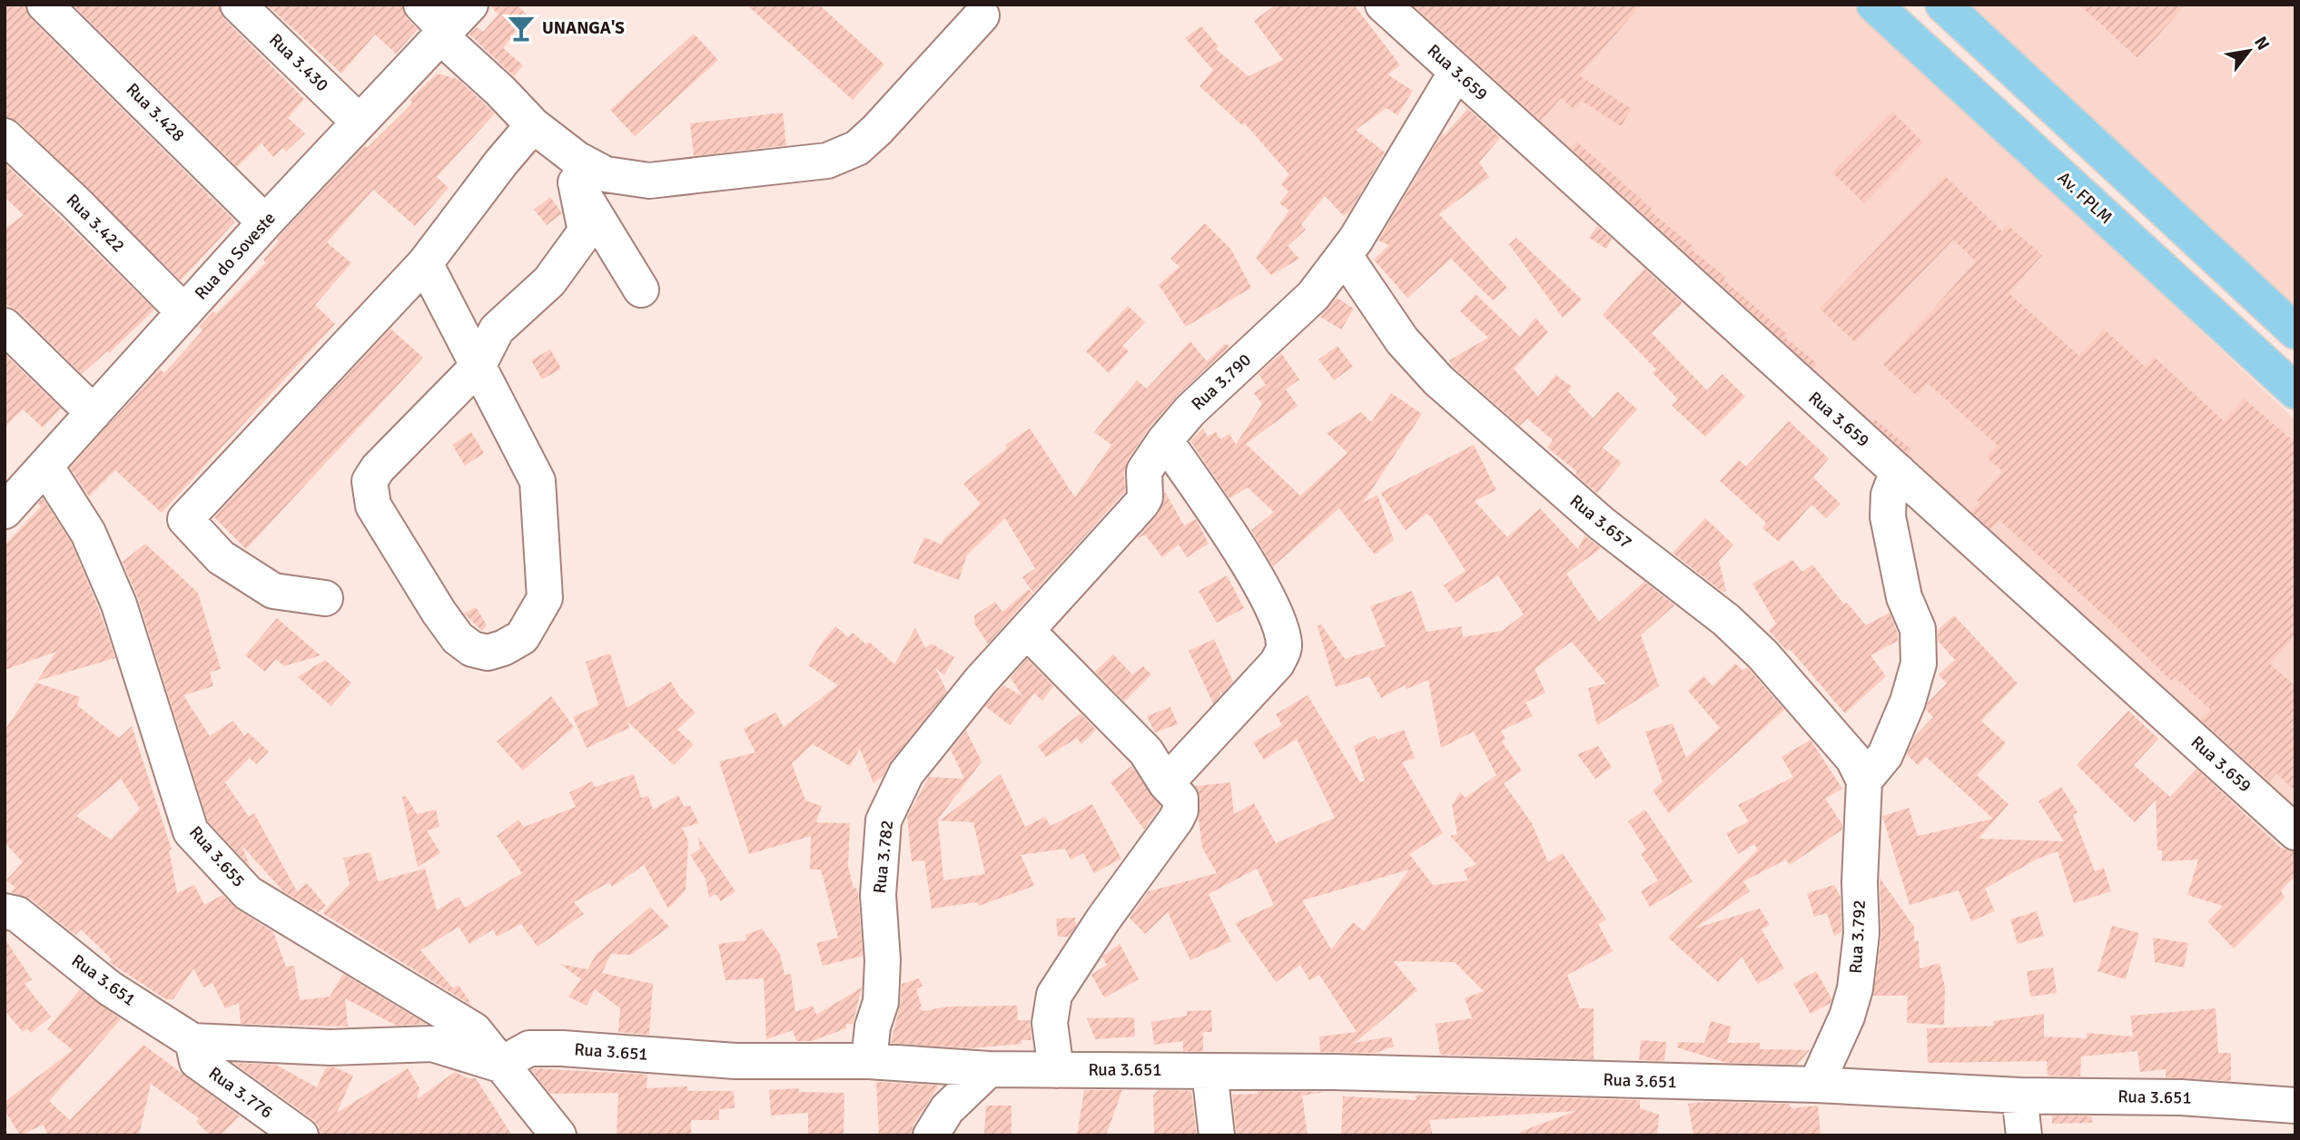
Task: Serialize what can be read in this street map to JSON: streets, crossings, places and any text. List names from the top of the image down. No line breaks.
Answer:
{"streets":{"main road":["Av. FPLM"],"street":["Rua 3.430","Rua 3.659","Rua 3.428","Rua 3.422","Rua do Soveste","Rua 3.790","Rua 3.657","Rua 3.655","Rua 3.782","Rua 3.792","Rua 3.651","Rua 3.776"]},"crossings":[["Rua 3.430","Rua do Soveste"],["Rua 3.659","Rua 3.790"],["Rua 3.428","Rua do Soveste"],["Rua 3.422","Rua do Soveste"],["Rua do Soveste","Rua 3.655"],["Rua 3.790","Rua 3.657"],["Rua 3.790","Rua 3.782"],["Rua 3.657","Rua 3.792"],["Rua 3.655","Rua 3.651"],["Rua 3.782","Rua 3.651"],["Rua 3.792","Rua 3.651"],["Rua 3.651","Rua 3.776"]],"places":{"bar":["UNANGA'S"]},"north":"top right"}
